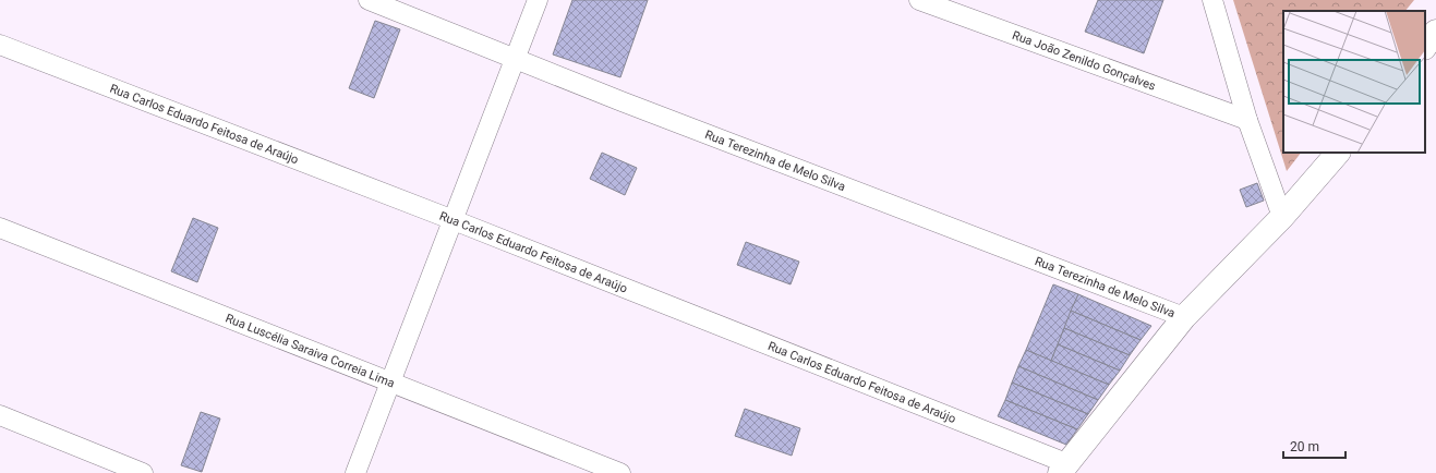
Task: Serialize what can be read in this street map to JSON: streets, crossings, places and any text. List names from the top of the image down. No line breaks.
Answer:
{"streets":{"street":["Rua João Zenildo Gonçalves","Rua Carlos Eduardo Feitosa de Araújo","Rua Terezinha de Melo Silva","Rua Luscélia Saraiva Correia Lima"]},"scale_bar":"20 m"}
